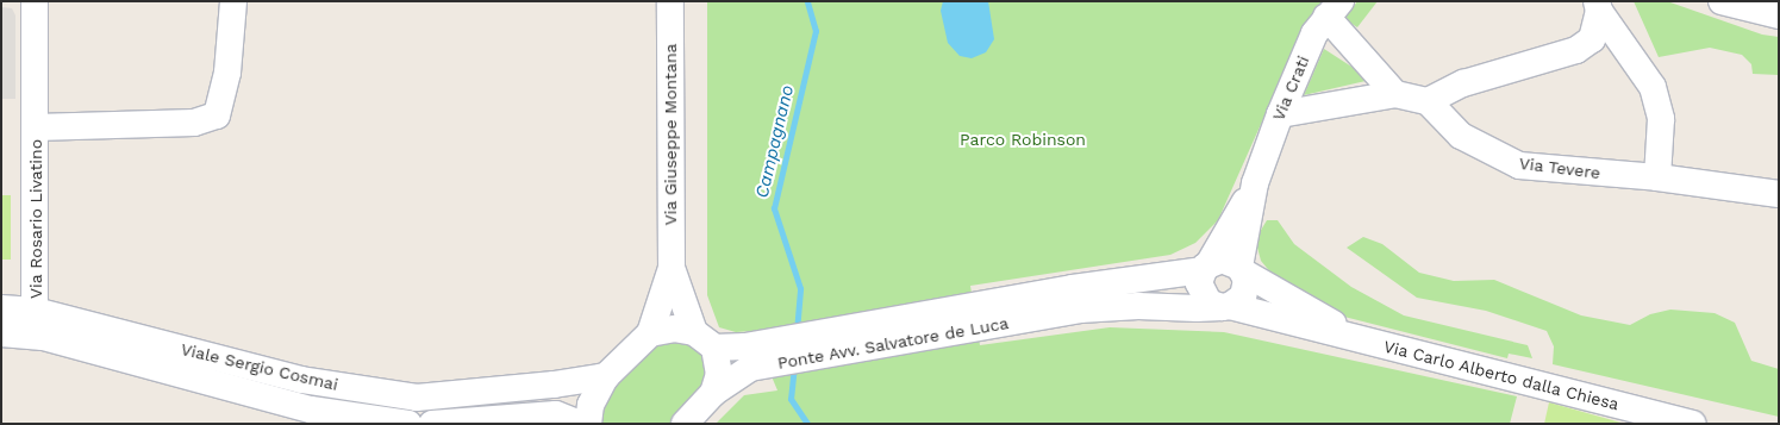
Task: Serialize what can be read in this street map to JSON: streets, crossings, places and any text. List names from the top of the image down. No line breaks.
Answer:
{"streets":{"street":["Via Crati","Via Giuseppe Montana","Via Tevere","Via Rosario Livatino","Ponte Avv. Salvatore de Luca","Viale Sergio Cosmai","Via Carlo Alberto dalla Chiesa"]},"crossings":[["Via Crati","Via Carlo Alberto dalla Chiesa"],["Via Rosario Livatino","Viale Sergio Cosmai"]],"water":["Campagnano"],"parks":["Parco Robinson"]}
